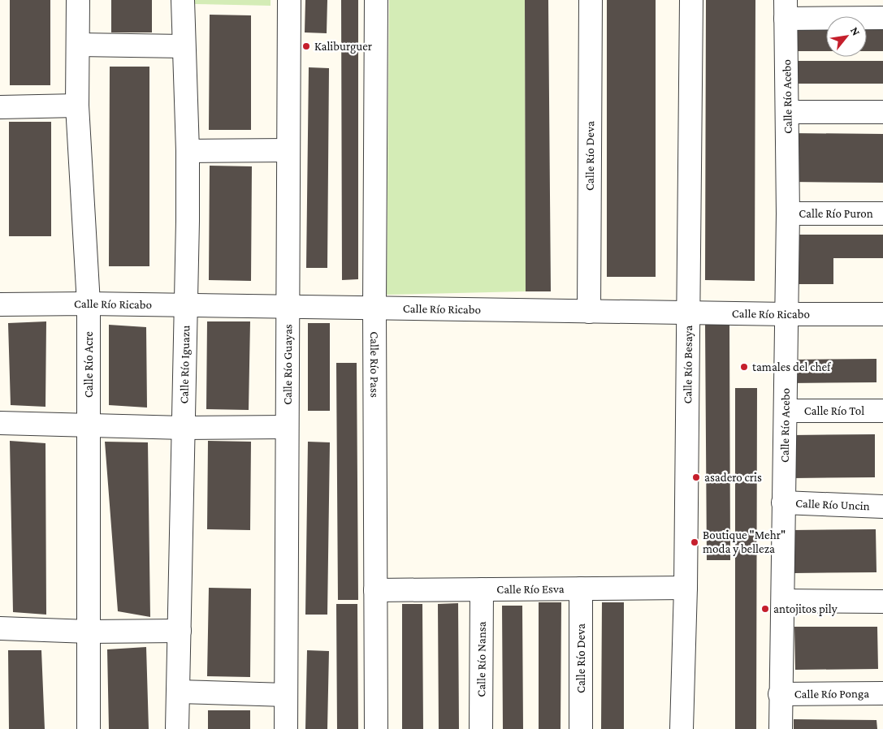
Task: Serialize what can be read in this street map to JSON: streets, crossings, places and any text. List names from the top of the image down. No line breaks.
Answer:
{"streets":{"street":["Calle Río Acebo","Calle Río Deva","Calle Río Puron","Calle Río Ricabo","Calle Río Acre","Calle Río Iguazu","Calle Río Guayas","Calle Río Pass","Calle Río Besaya","Calle Río Tol","Calle Río Uncin","Calle Río Esva","Calle Río Nansa","Calle Río Ponga"]},"crossings":[["Calle Río Acebo","Calle Río Puron"],["Calle Río Acebo","Calle Río Ricabo"],["Calle Río Acebo","Calle Río Tol"],["Calle Río Acebo","Calle Río Uncin"],["Calle Río Acebo","Calle Río Ponga"],["Calle Río Deva","Calle Río Ricabo"],["Calle Río Deva","Calle Río Esva"],["Calle Río Ricabo","Calle Río Acre"],["Calle Río Ricabo","Calle Río Iguazu"],["Calle Río Ricabo","Calle Río Guayas"],["Calle Río Ricabo","Calle Río Pass"],["Calle Río Ricabo","Calle Río Besaya"],["Calle Río Pass","Calle Río Esva"],["Calle Río Besaya","Calle Río Esva"],["Calle Río Esva","Calle Río Nansa"]],"places":["Kaliburguer","tamales del chef","asadero cris","Boutique \"Mehr\" moda y belleza","antojitos pily"],"north":"top right"}
